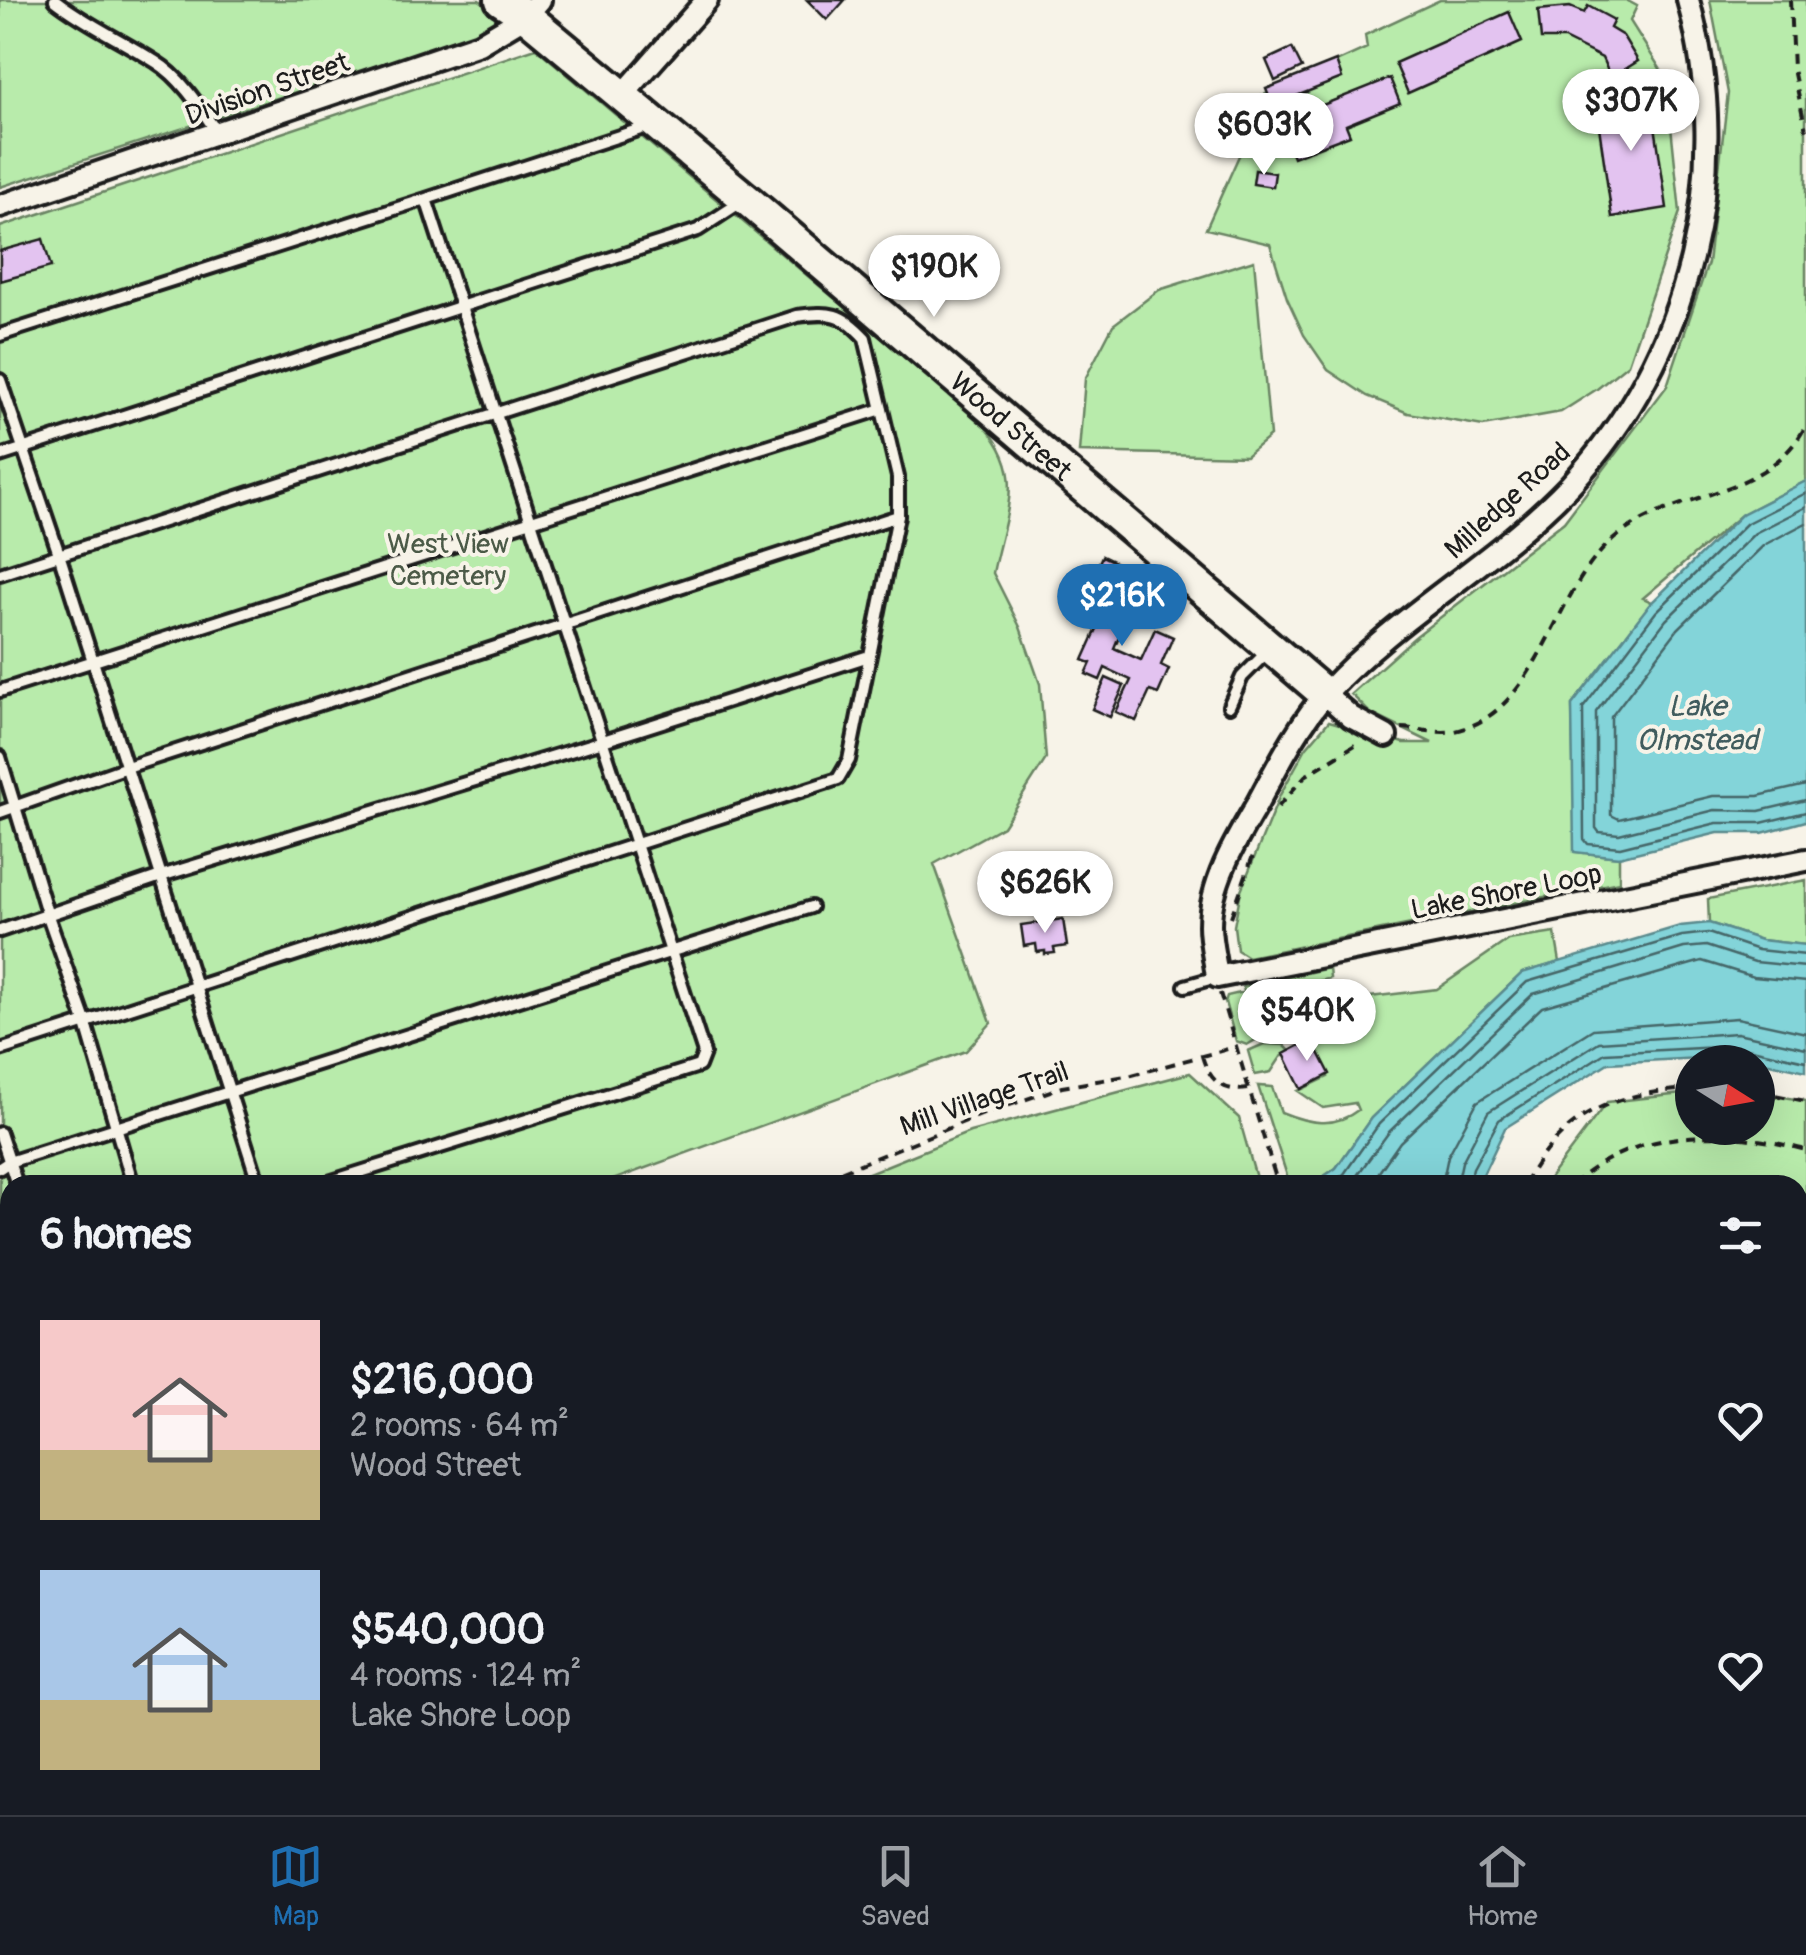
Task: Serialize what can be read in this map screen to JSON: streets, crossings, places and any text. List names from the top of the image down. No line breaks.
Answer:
{"streets":{"street":["Division Street","Wood Street","Milledge Road","Lake Shore Loop"],"path":["Mill Village Trail"]},"crossings":[["Division Street","Wood Street"],["Wood Street","Milledge Road"],["Milledge Road","Lake Shore Loop"]],"water":["Lake Olmstead"],"parks":["West View Cemetery"],"north":"right","page":{"price":["$307K","$603K","$190K","$216K","$626K","$540K"],"heading":"6 homes","list":[{"name":"$216,000","note":"2 rooms · 64 m² · Wood Street"},{"name":"$540,000","note":"4 rooms · 124 m² · Lake Shore Loop"}],"tabs":["Map","Saved","Home"]}}
